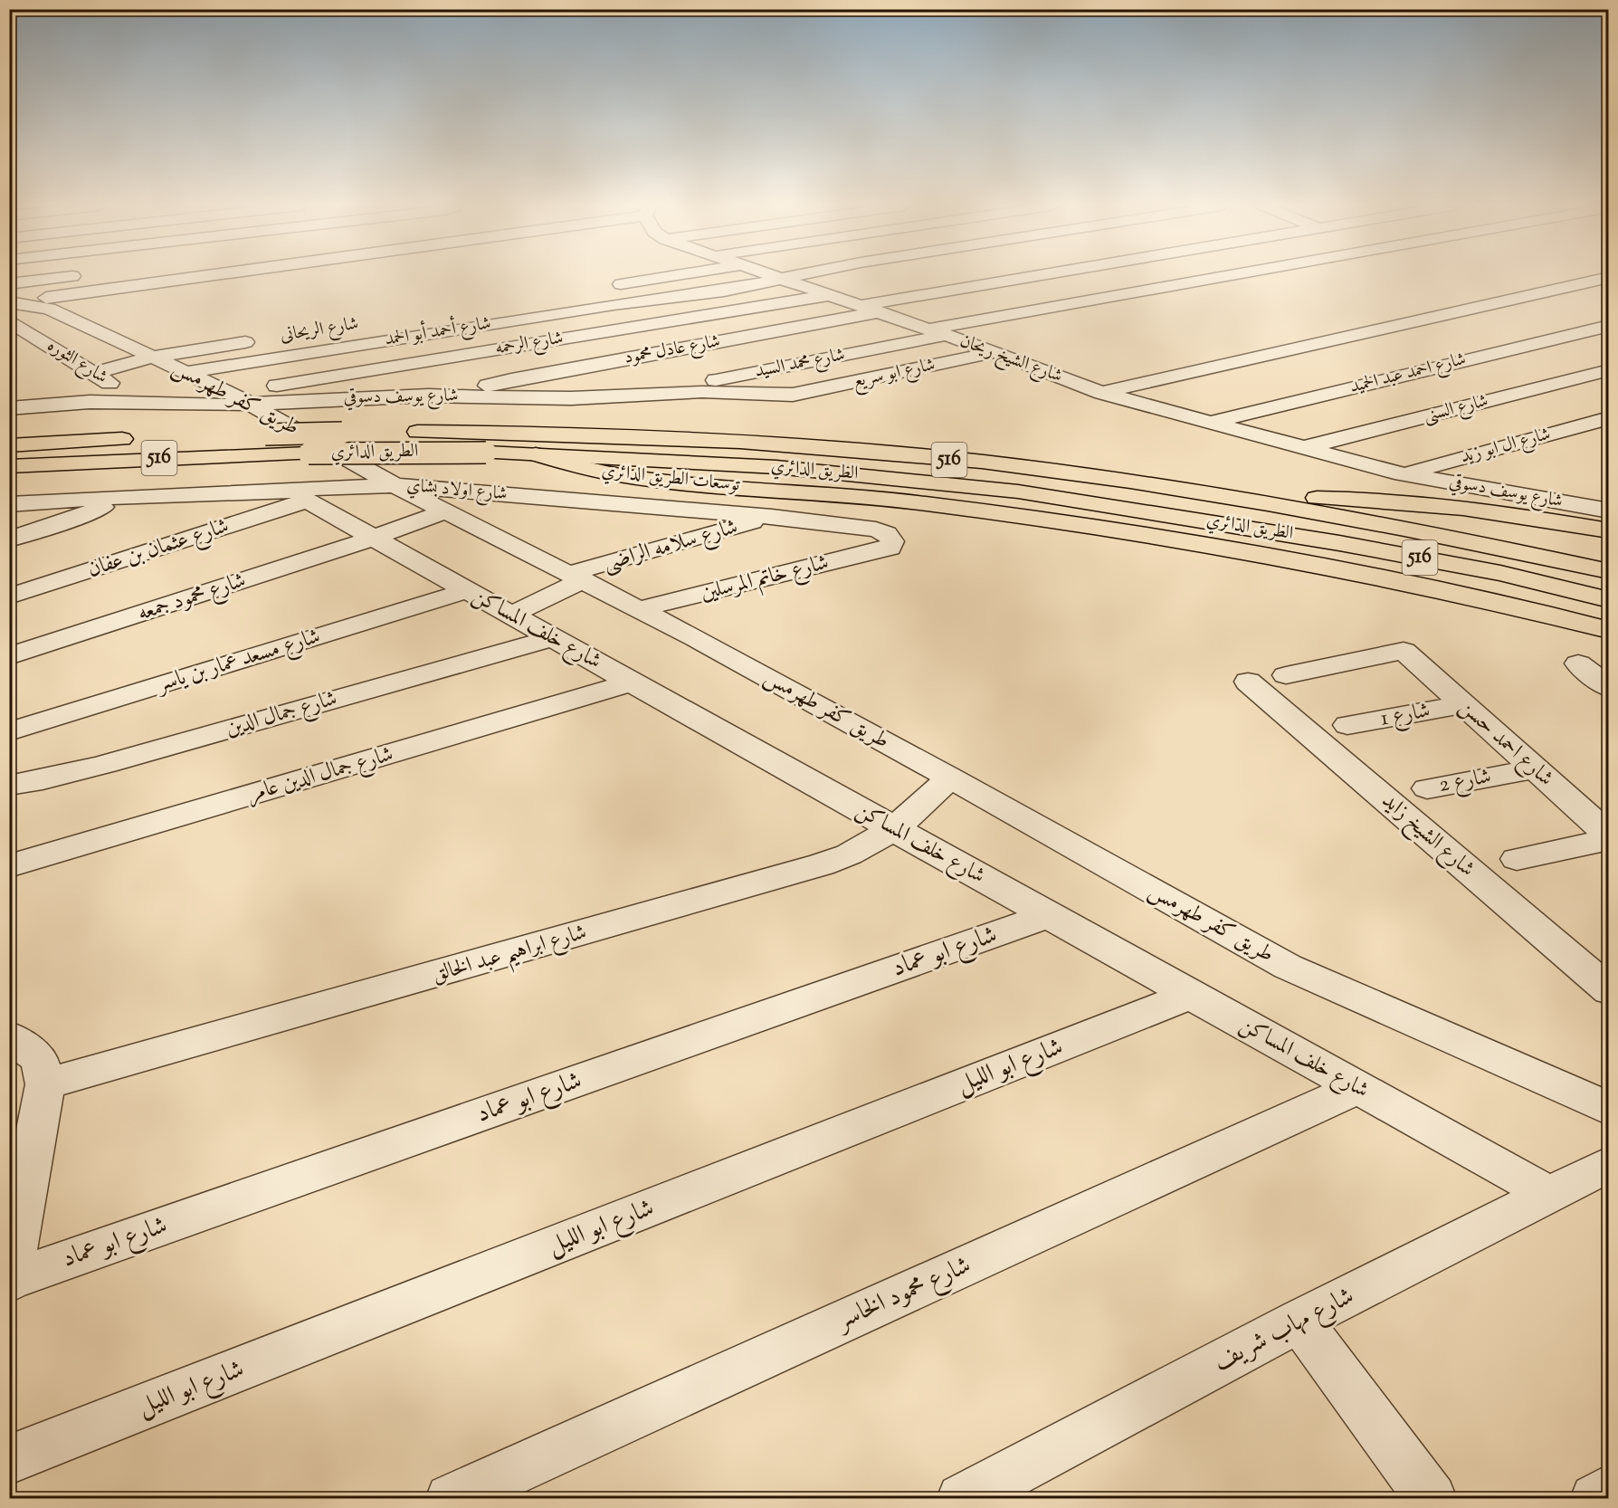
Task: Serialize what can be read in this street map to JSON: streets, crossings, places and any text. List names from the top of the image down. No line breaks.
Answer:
{"streets":{"main road":["الطريق الدائري","516","توسعات الطريق الدائري"],"street":["شارع الريحانى","شارع أحمد أبو الحمد","شارع الرحمه","شارع عادل محمود","شارع الشيخ ريحان","شارع الثوره","شارع محمد السيد","شارع ابو سريع","شارع احمد عبد الحميد","شارع يوسف دسوقي","طريق كفر طهرمس","شارع السنى","شارع ال ابو زيد","شارع اولاد بشاي","شارع سلامه الراضى","شارع عثمان بن عفان","شارع خاتم المرسلين","شارع محمود جمعه","شارع خلف المساكن","شارع مسعد عمار بن ياسر","شارع جمال الدين","شارع 1","شارع احمد حسن","شارع جمال الدين عامر","شارع 2","شارع الشيخ زايد","شارع ابو عماد","شارع ابراهيم عبد الخالق","شارع ابو الليل","شارع محمود الخاسر","شارع مهاب شريف"]},"crossings":[["شارع الريحانى","شارع الثوره"],["شارع الريحانى","طريق كفر طهرمس"],["شارع أحمد أبو الحمد","شارع الشيخ ريحان"],["شارع أحمد أبو الحمد","طريق كفر طهرمس"],["شارع الرحمه","شارع الشيخ ريحان"],["شارع الرحمه","شارع يوسف دسوقي"],["شارع الرحمه","طريق كفر طهرمس"],["شارع عادل محمود","شارع الشيخ ريحان"],["شارع عادل محمود","شارع يوسف دسوقي"],["شارع الشيخ ريحان","شارع محمد السيد"],["شارع الشيخ ريحان","شارع ابو سريع"],["شارع الشيخ ريحان","شارع احمد عبد الحميد"],["شارع الشيخ ريحان","شارع يوسف دسوقي"],["شارع الشيخ ريحان","شارع السنى"],["شارع الشيخ ريحان","شارع ال ابو زيد"],["شارع الثوره","شارع يوسف دسوقي"],["شارع محمد السيد","شارع يوسف دسوقي"],["شارع ابو سريع","شارع يوسف دسوقي"],["شارع يوسف دسوقي","طريق كفر طهرمس"],["شارع يوسف دسوقي","شارع ال ابو زيد"],["طريق كفر طهرمس","شارع اولاد بشاي"],["طريق كفر طهرمس","شارع سلامه الراضى"],["طريق كفر طهرمس","شارع خاتم المرسلين"],["طريق كفر طهرمس","شارع محمود جمعه"],["طريق كفر طهرمس","شارع ابراهيم عبد الخالق"],["الطريق الدائري","توسعات الطريق الدائري"],["شارع اولاد بشاي","شارع سلامه الراضى"],["شارع اولاد بشاي","شارع عثمان بن عفان"],["شارع اولاد بشاي","شارع خاتم المرسلين"],["شارع اولاد بشاي","شارع خلف المساكن"],["شارع سلامه الراضى","شارع خلف المساكن"],["شارع عثمان بن عفان","شارع خلف المساكن"],["شارع محمود جمعه","شارع خلف المساكن"],["شارع خلف المساكن","شارع مسعد عمار بن ياسر"],["شارع خلف المساكن","شارع جمال الدين"],["شارع خلف المساكن","شارع جمال الدين عامر"],["شارع خلف المساكن","شارع ابو عماد"],["شارع خلف المساكن","شارع ابراهيم عبد الخالق"],["شارع خلف المساكن","شارع ابو الليل"],["شارع خلف المساكن","شارع محمود الخاسر"],["شارع خلف المساكن","شارع مهاب شريف"],["شارع 1","شارع احمد حسن"],["شارع احمد حسن","شارع 2"]]}
